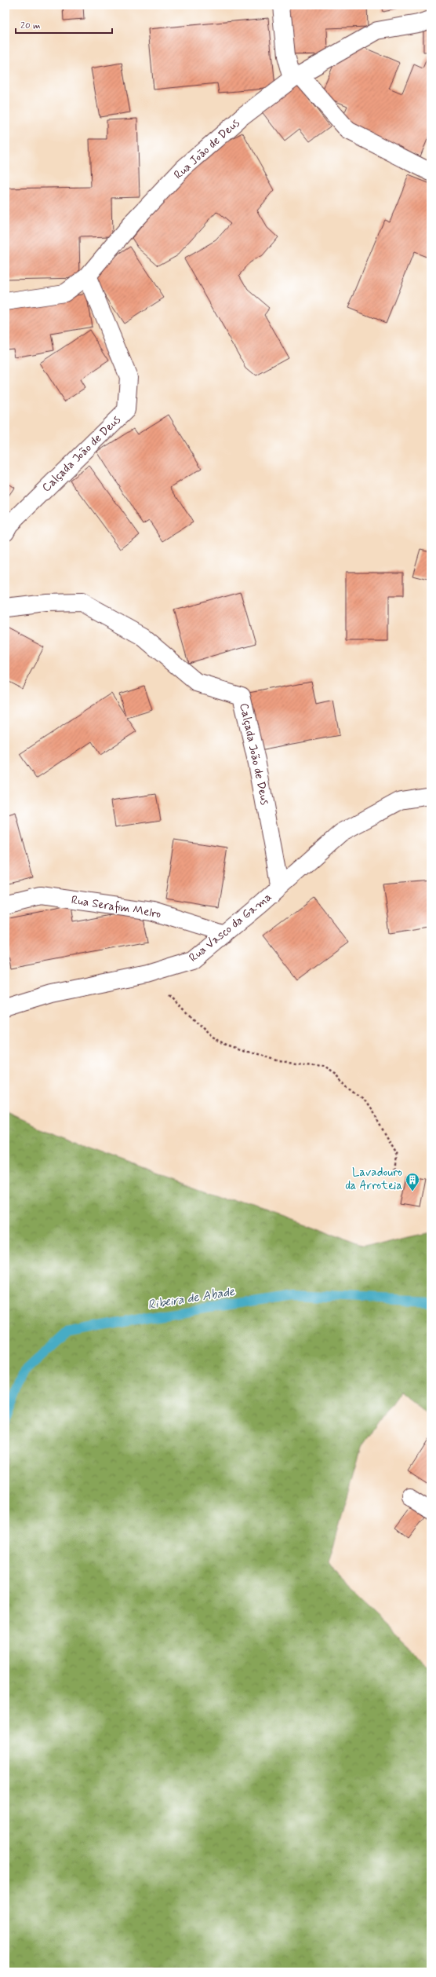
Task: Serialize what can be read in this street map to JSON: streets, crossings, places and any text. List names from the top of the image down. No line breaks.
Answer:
{"streets":{"street":["Rua João de Deus","Calçada João de Deus","Rua Serafim Melro","Rua Vasco da Gama"]},"crossings":[["Rua João de Deus","Calçada João de Deus"],["Calçada João de Deus","Rua Vasco da Gama"],["Rua Serafim Melro","Rua Vasco da Gama"]],"water":["Ribeira de Abade"],"places":{"building":["Lavadouro da Arroteia"]},"scale_bar":"20 m"}
